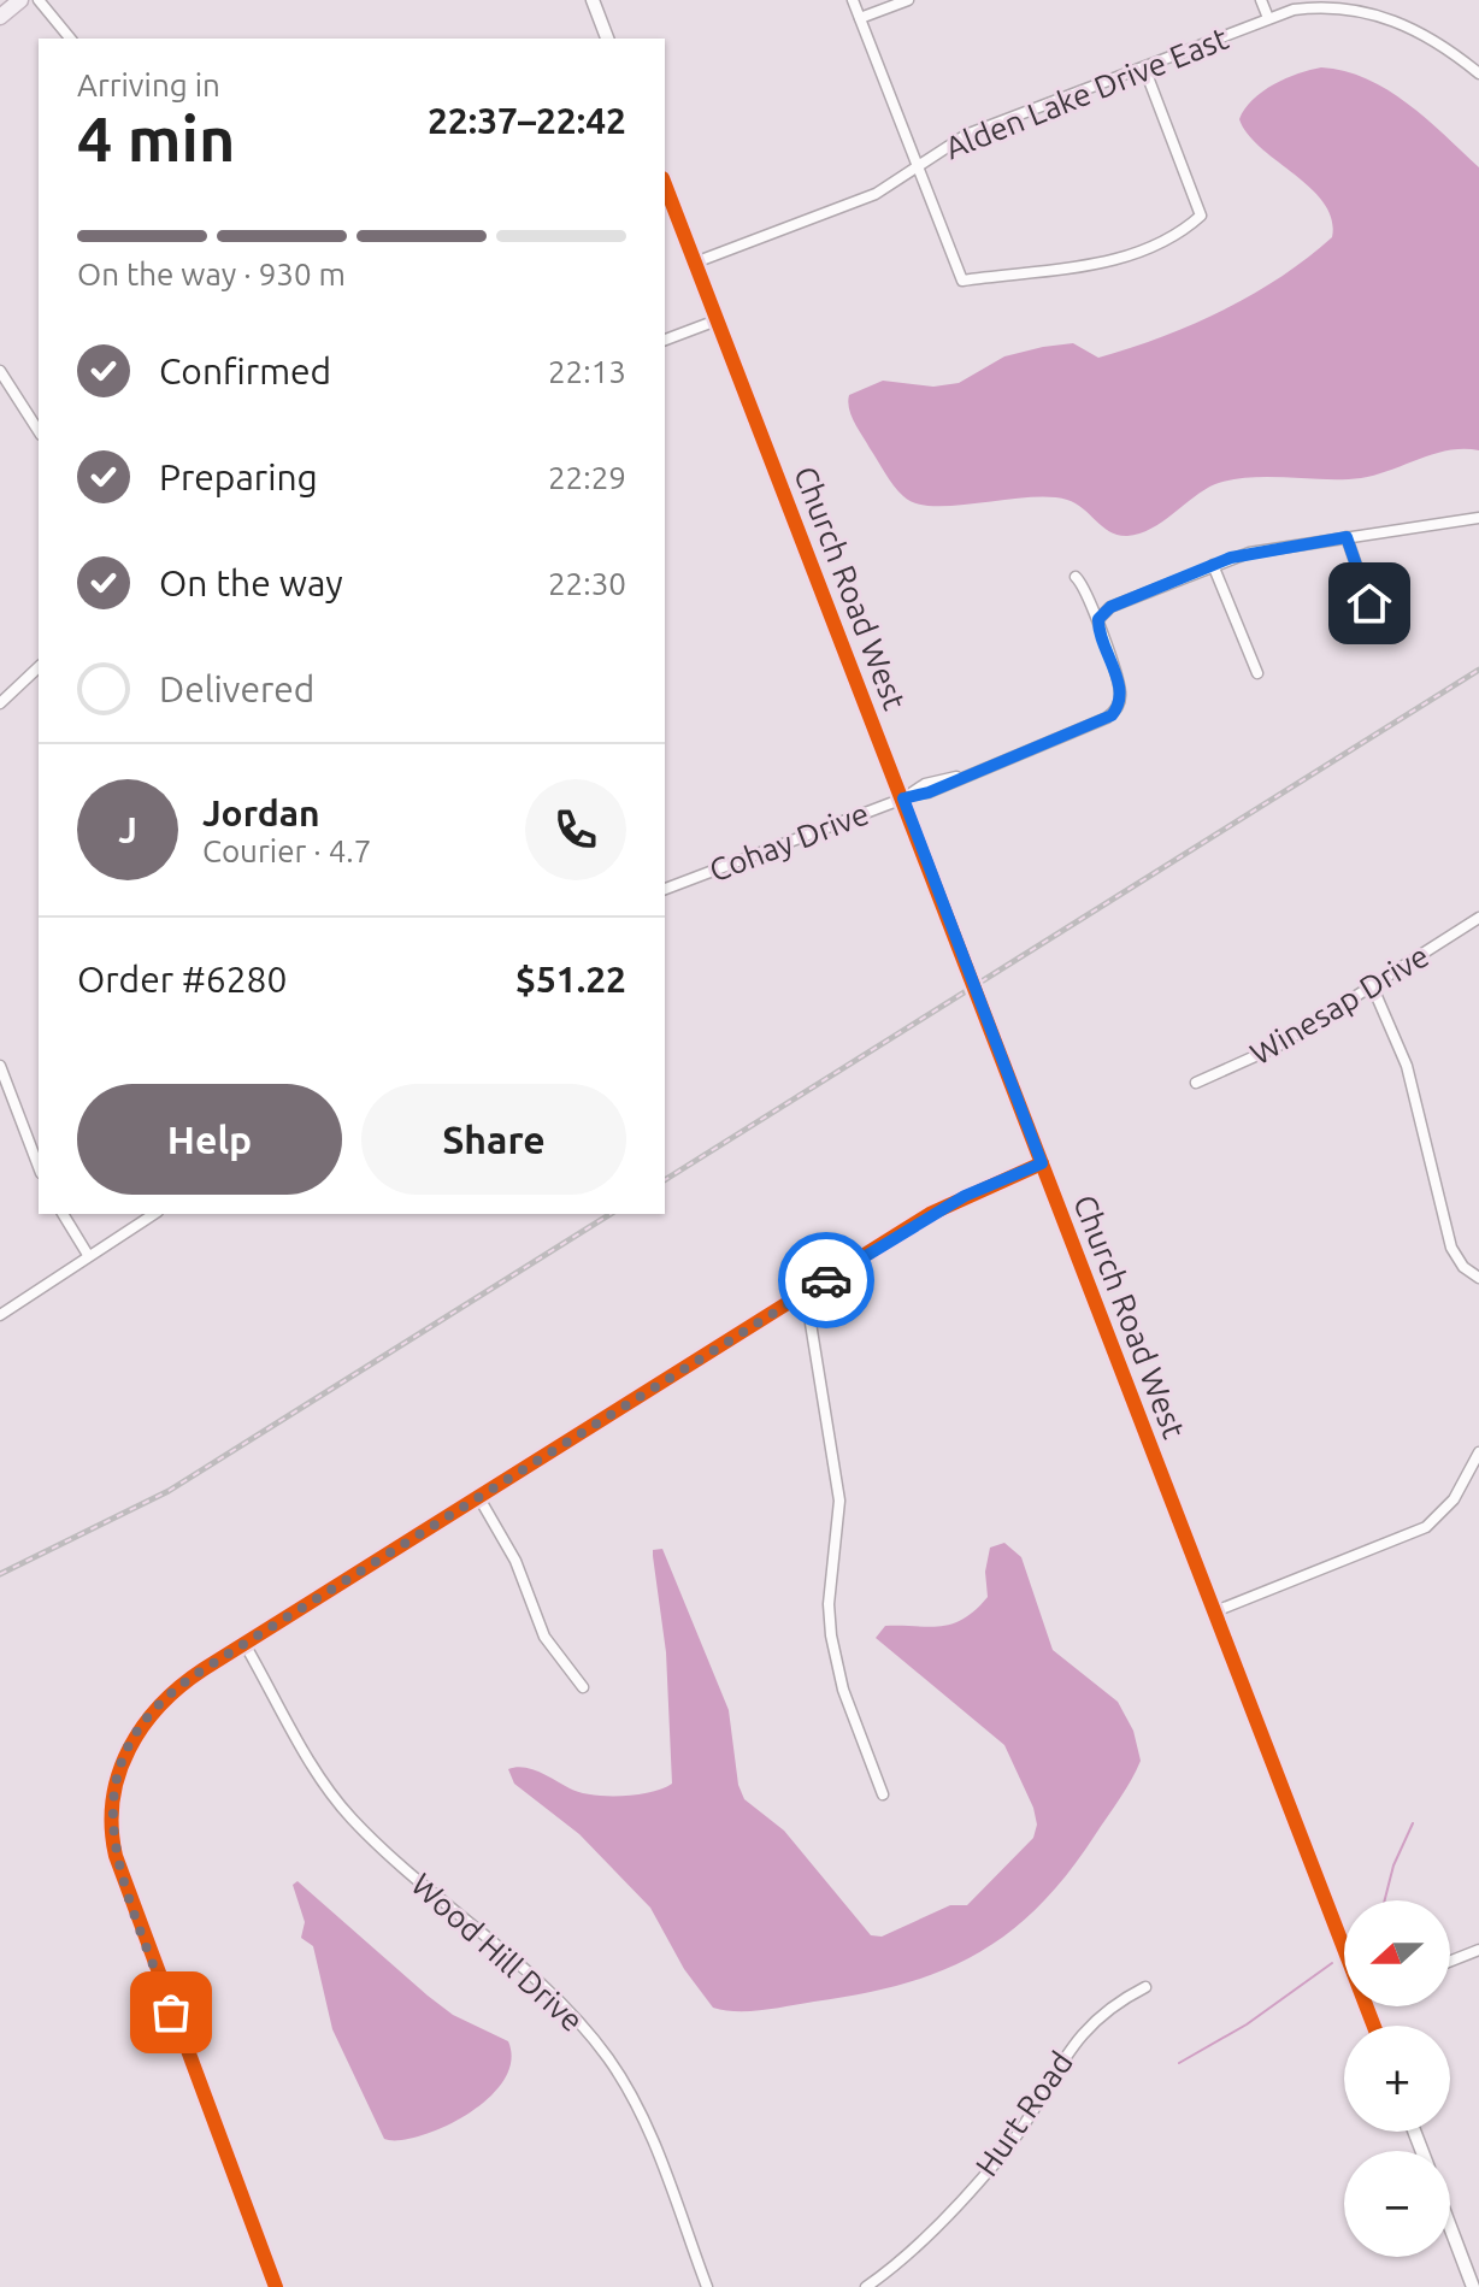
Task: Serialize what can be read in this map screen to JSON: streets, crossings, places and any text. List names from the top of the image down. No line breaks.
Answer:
{"streets":{"street":["Alden Lake Drive East","Church Road West","Cohay Drive","Winesap Drive","Wood Hill Drive","Hurt Road"]},"crossings":[["Alden Lake Drive East","Church Road West"],["Church Road West","Cohay Drive"]],"north":"left","page":{"heading":["4 min","Arriving in","22:37–22:42"],"panel":["Jordan","Courier · 4.7","Order #6280","$51.22"],"bar":"On the way · 930 m","list":[["Confirmed","22:13"],["Preparing","22:29"],["On the way","22:30"],"Delivered"],"round":"J","buttons":["Help","Share"],"map_buttons":["+","−"]}}
